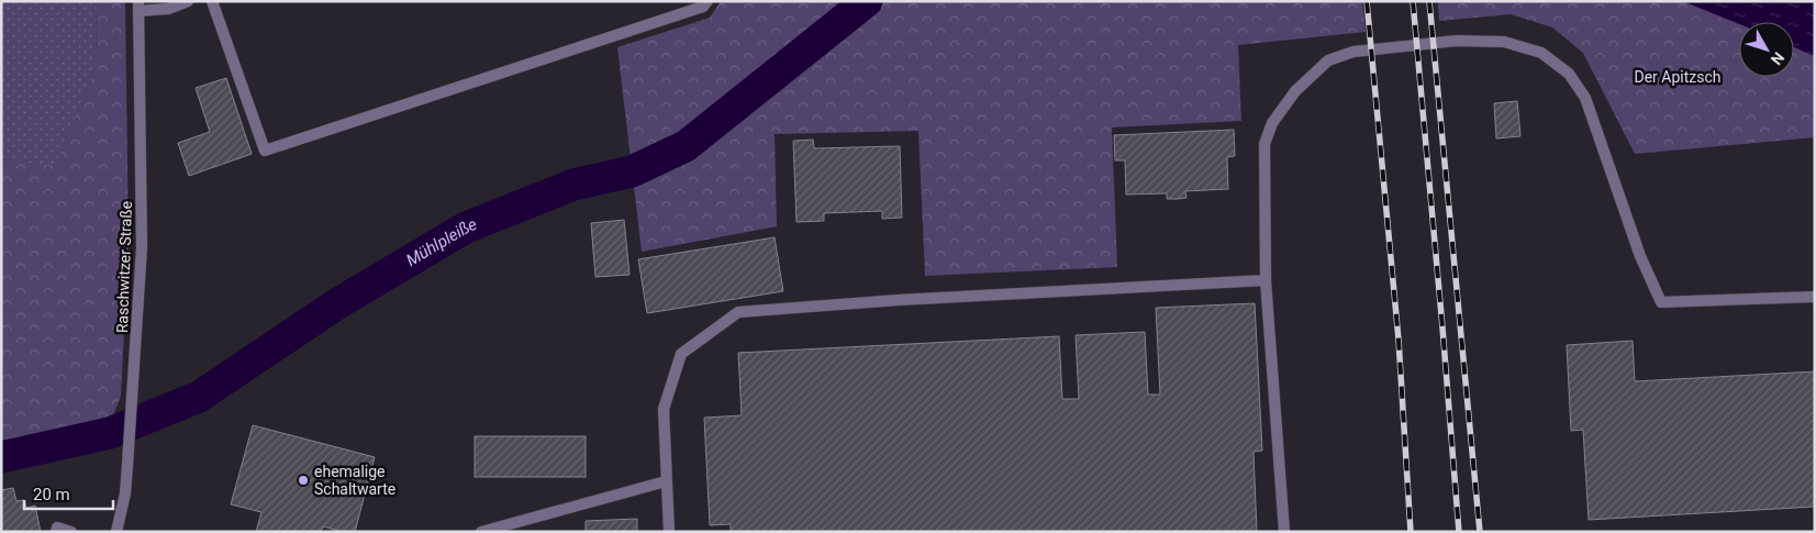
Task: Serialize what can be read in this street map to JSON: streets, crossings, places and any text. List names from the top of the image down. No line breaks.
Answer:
{"streets":{"street":["Raschwitzer Straße"]},"water":["Mühlpleiße"],"parks":["Der Apitzsch"],"places":["ehemalige Schaltwarte"],"scale_bar":"20 m","north":"bottom right"}
